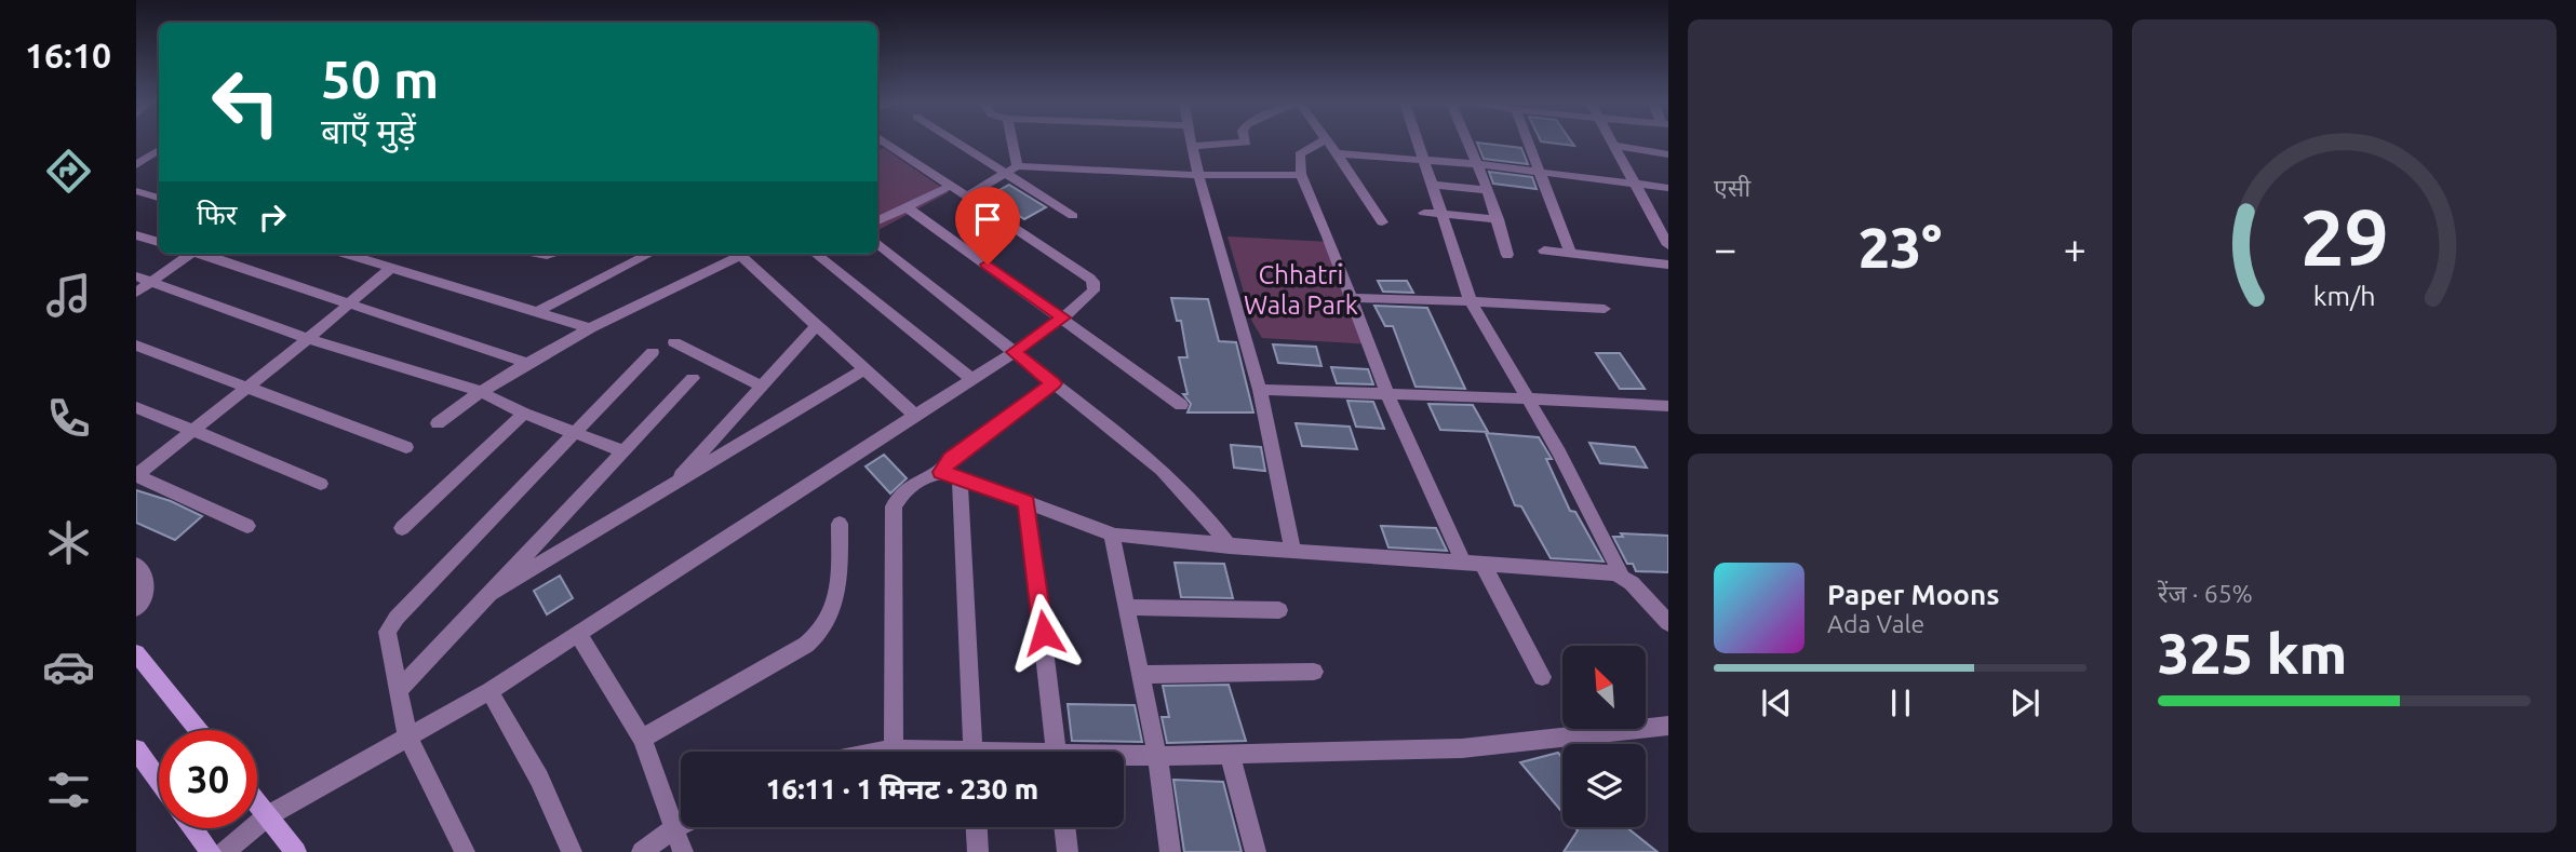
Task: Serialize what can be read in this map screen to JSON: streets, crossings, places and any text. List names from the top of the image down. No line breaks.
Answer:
{"parks":["Chhatri Wala Park"],"north":"top left","page":{"tabs":"16:10","tile":["एसी",["रेंज · 65%","325 km"]],"turn":["50 m","बाएँ मुड़ें"],"then":"फिर","heat":["−","23°","+"],"song":["Paper Moons","Ada Vale"],"limit":"30","trip":"16:11 · 1 मिनट · 230 m","gauge":["29","km/h"]}}
